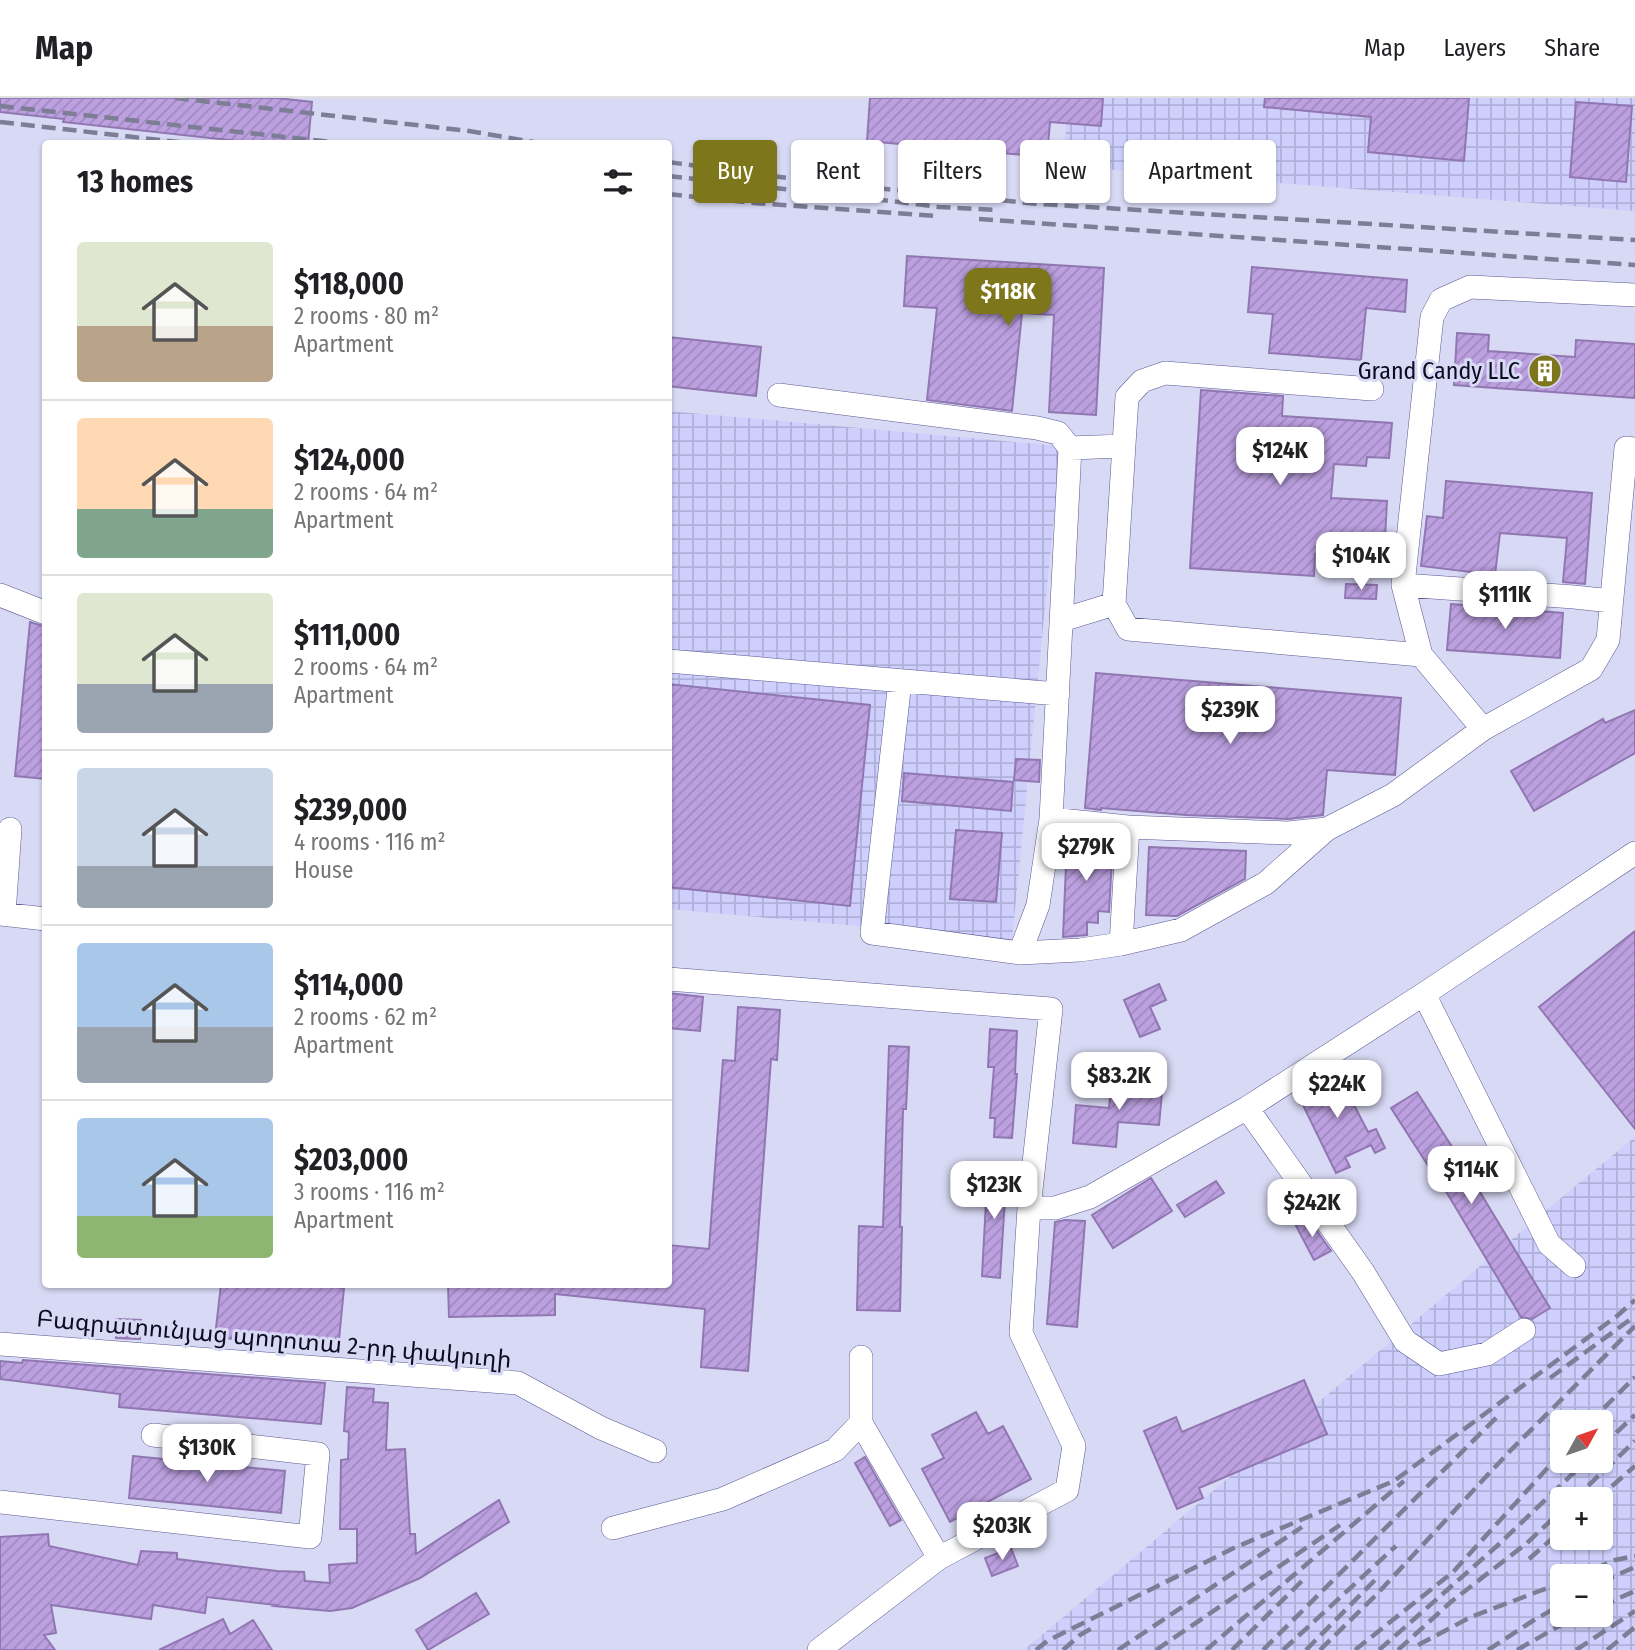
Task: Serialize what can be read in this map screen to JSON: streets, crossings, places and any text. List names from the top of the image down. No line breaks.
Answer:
{"streets":{"street":["Բագրատունյաց պողոտա 2-րդ փակուղի"]},"places":{"building":["Grand Candy LLC"]},"north":"top right","page":{"header":"Map","nav":["Map","Layers","Share"],"chip":["Buy","Rent","Filters","New","Apartment"],"heading":"13 homes","list":[{"name":"$118,000","note":"2 rooms · 80 m² · Apartment"},{"name":"$124,000","note":"2 rooms · 64 m² · Apartment"},{"name":"$111,000","note":"2 rooms · 64 m² · Apartment"},{"name":"$239,000","note":"4 rooms · 116 m² · House"},{"name":"$114,000","note":"2 rooms · 62 m² · Apartment"},{"name":"$203,000","note":"3 rooms · 116 m² · Apartment"}],"price":["$118K","$124K","$104K","$111K","$239K","$279K","$83.2K","$224K","$114K","$123K","$242K","$130K","$203K"],"map_buttons":["+","−"]}}
